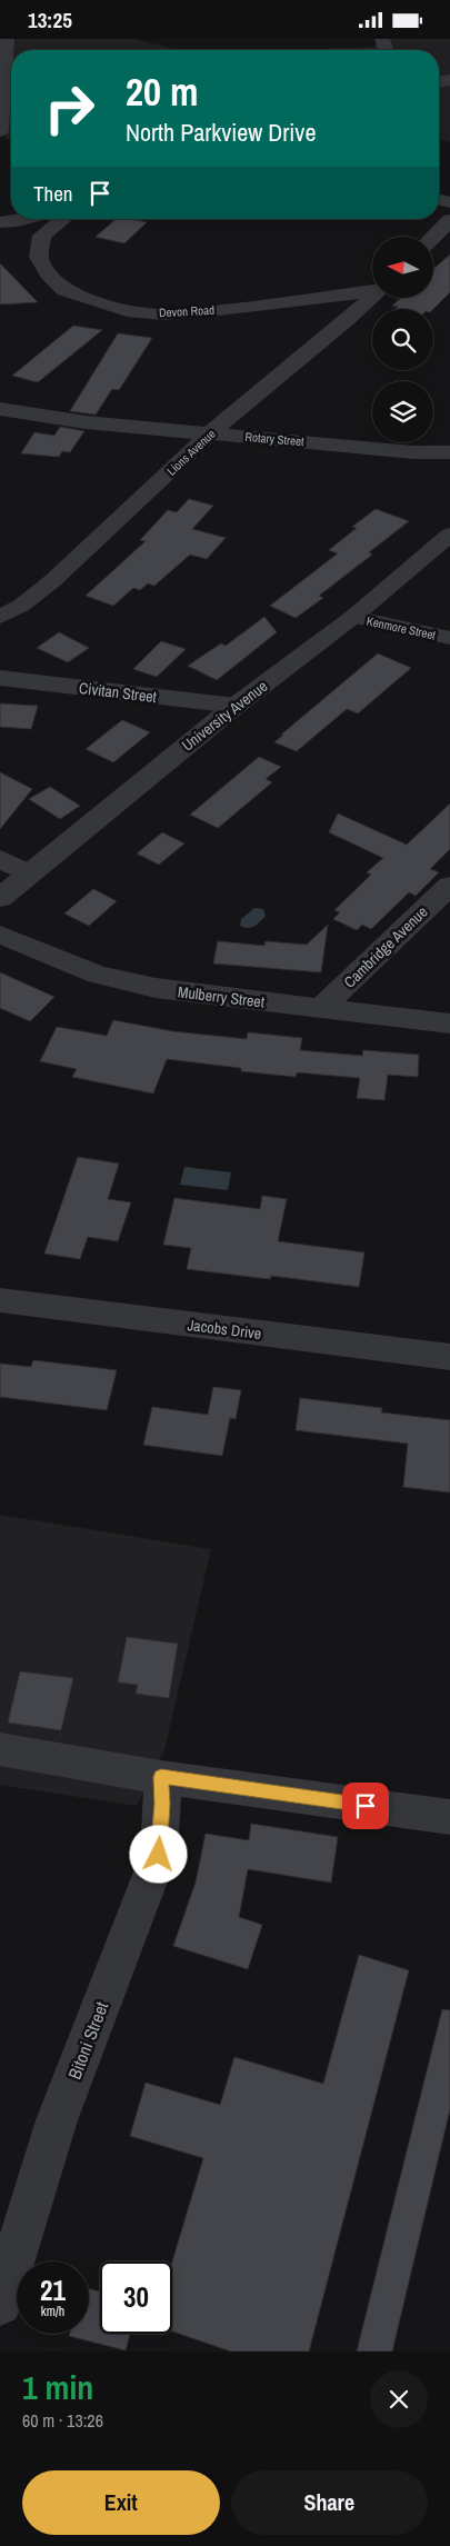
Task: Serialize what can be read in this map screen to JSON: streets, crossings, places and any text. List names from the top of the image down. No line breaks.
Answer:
{"streets":{"street":["Devon Road","Rotary Street","Lions Avenue","Kenmore Street","Civitan Street","University Avenue","Cambridge Avenue","Mulberry Street","Jacobs Drive","Bitoni Street"]},"crossings":[["Rotary Street","Lions Avenue"],["Kenmore Street","University Avenue"],["Civitan Street","University Avenue"],["Cambridge Avenue","Mulberry Street"]],"north":"left","page":{"status":"13:25","turn":["20 m","North Parkview Drive"],"then":"Then","speed":"21 km/h","limit":"30","heading":["1 min","60 m · 13:26"],"buttons":["Exit","Share"]}}
